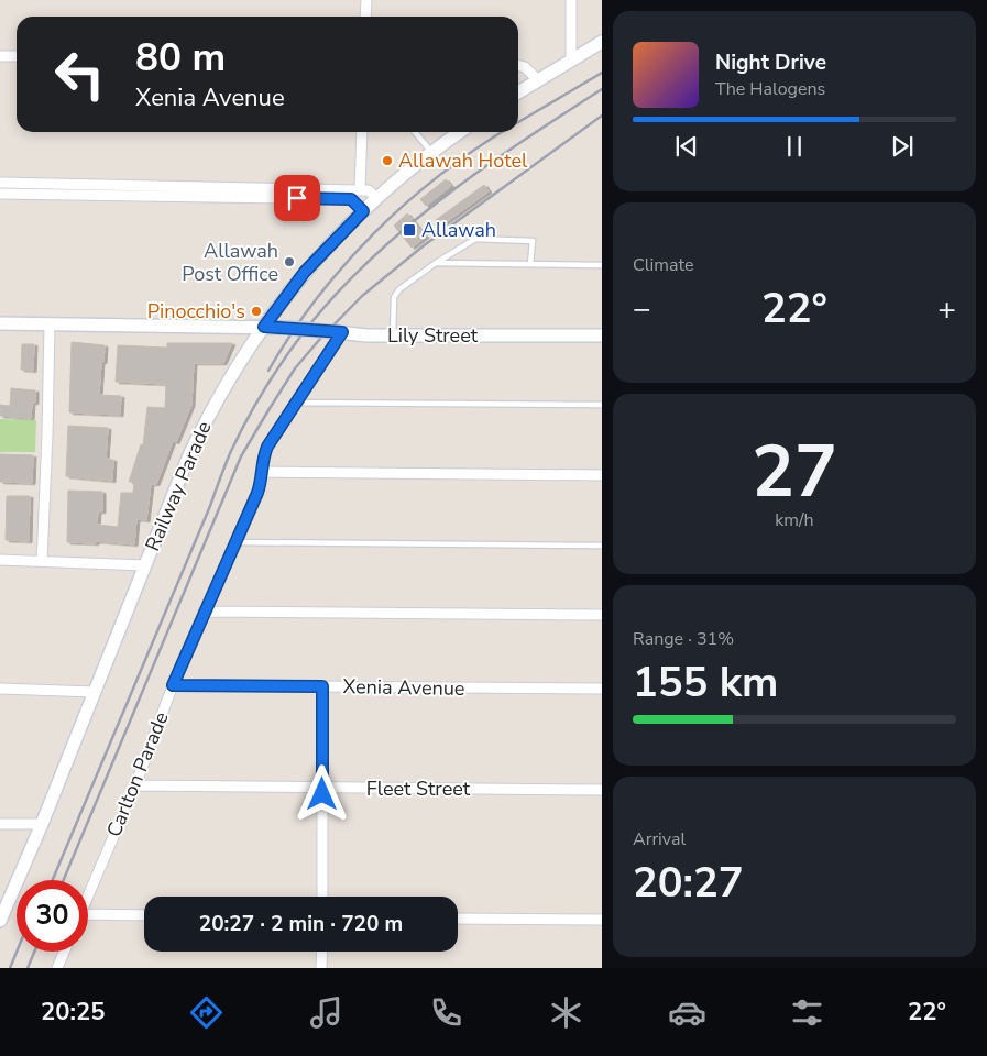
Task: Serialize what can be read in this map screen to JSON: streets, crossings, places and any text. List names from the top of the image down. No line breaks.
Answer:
{"streets":{"main road":["Lily Street","Railway Parade"],"street":["Xenia Avenue","Carlton Parade","Fleet Street"]},"crossings":[["Lily Street","Railway Parade"],["Xenia Avenue","Carlton Parade"],["Carlton Parade","Fleet Street"]],"places":{"other":["Allawah Hotel","Allawah Post Office","Pinocchio's"],"transit":["Allawah"]},"page":{"turn":["80 m","Xenia Avenue"],"song":["Night Drive","The Halogens"],"tile":["Climate",["27","km/h"],["Range · 31%","155 km"],["Arrival","20:27"]],"heat":["−","22°","+"],"limit":"30","trip":"20:27 · 2 min · 720 m","tabs":["20:25","22°"]}}
